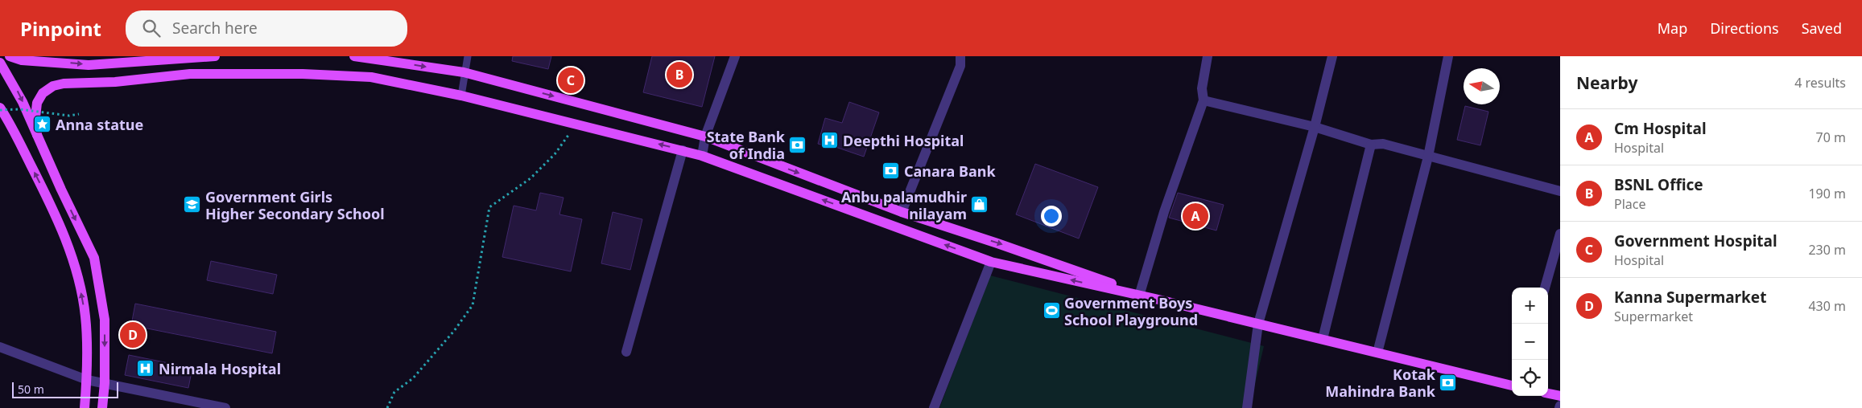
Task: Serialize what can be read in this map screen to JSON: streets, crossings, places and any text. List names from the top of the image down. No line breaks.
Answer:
{"places":{"place":["Anna statue"],"hospital":["Deepthi Hospital","Nirmala Hospital"],"bank":["State Bank of India","Canara Bank","Kotak Mahindra Bank"],"school or university":["Government Girls Higher Secondary School"],"shop":["Anbu palamudhir nilayam"],"sports":["Government Boys School Playground"]},"scale_bar":"50 m","north":"left","page":{"header":"Pinpoint","search":"Search here","nav":["Map","Directions","Saved"],"heading":["Nearby","4 results"],"pins":["B","C","A","D"],"list":[{"mark":"A","name":"Cm Hospital","note":"Hospital","value":"70 m"},{"mark":"B","name":"BSNL Office","note":"Place","value":"190 m"},{"mark":"C","name":"Government Hospital","note":"Hospital","value":"230 m"},{"mark":"D","name":"Kanna Supermarket","note":"Supermarket","value":"430 m"}],"map_buttons":["+","−"],"scale":"50 m"}}
